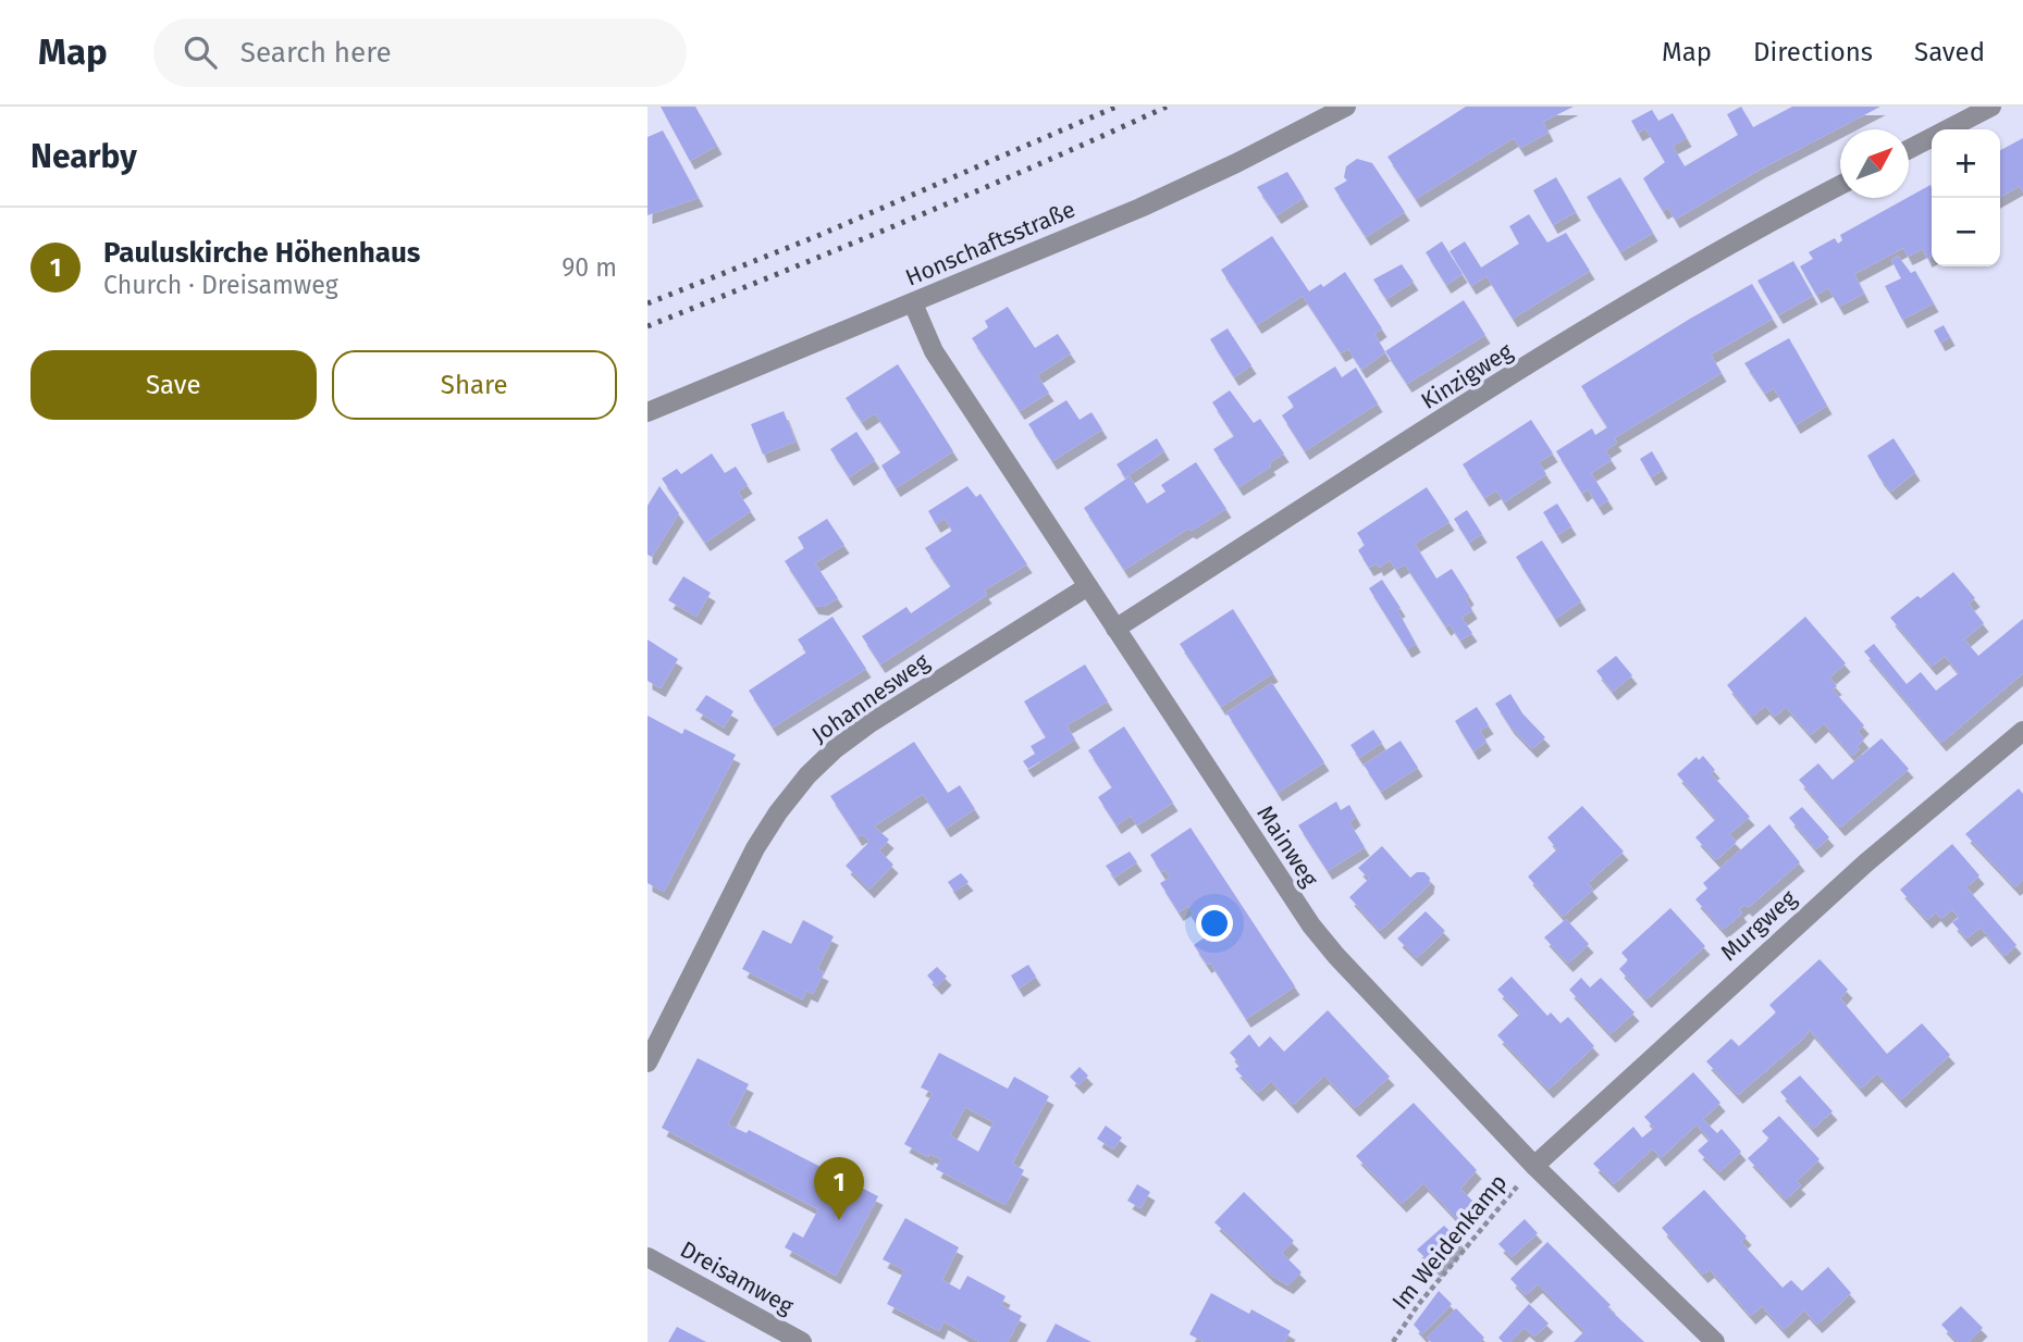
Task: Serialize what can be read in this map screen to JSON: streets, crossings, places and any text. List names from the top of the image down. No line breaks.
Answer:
{"streets":{"street":["Honschaftsstraße","Kinzigweg","Johannesweg","Mainweg","Murgweg","Dreisamweg"],"path":["Im Weidenkamp"]},"crossings":[["Honschaftsstraße","Mainweg"],["Kinzigweg","Mainweg"],["Johannesweg","Mainweg"],["Mainweg","Murgweg"],["Mainweg","Im Weidenkamp"],["Murgweg","Im Weidenkamp"]],"north":"top right","page":{"header":"Map","search":"Search here","nav":["Map","Directions","Saved"],"heading":"Nearby","map_buttons":["+","−"],"list":[{"mark":"1","name":"Pauluskirche Höhenhaus","note":"Church · Dreisamweg","value":"90 m"}],"buttons":["Save","Share"],"pins":"1"}}
